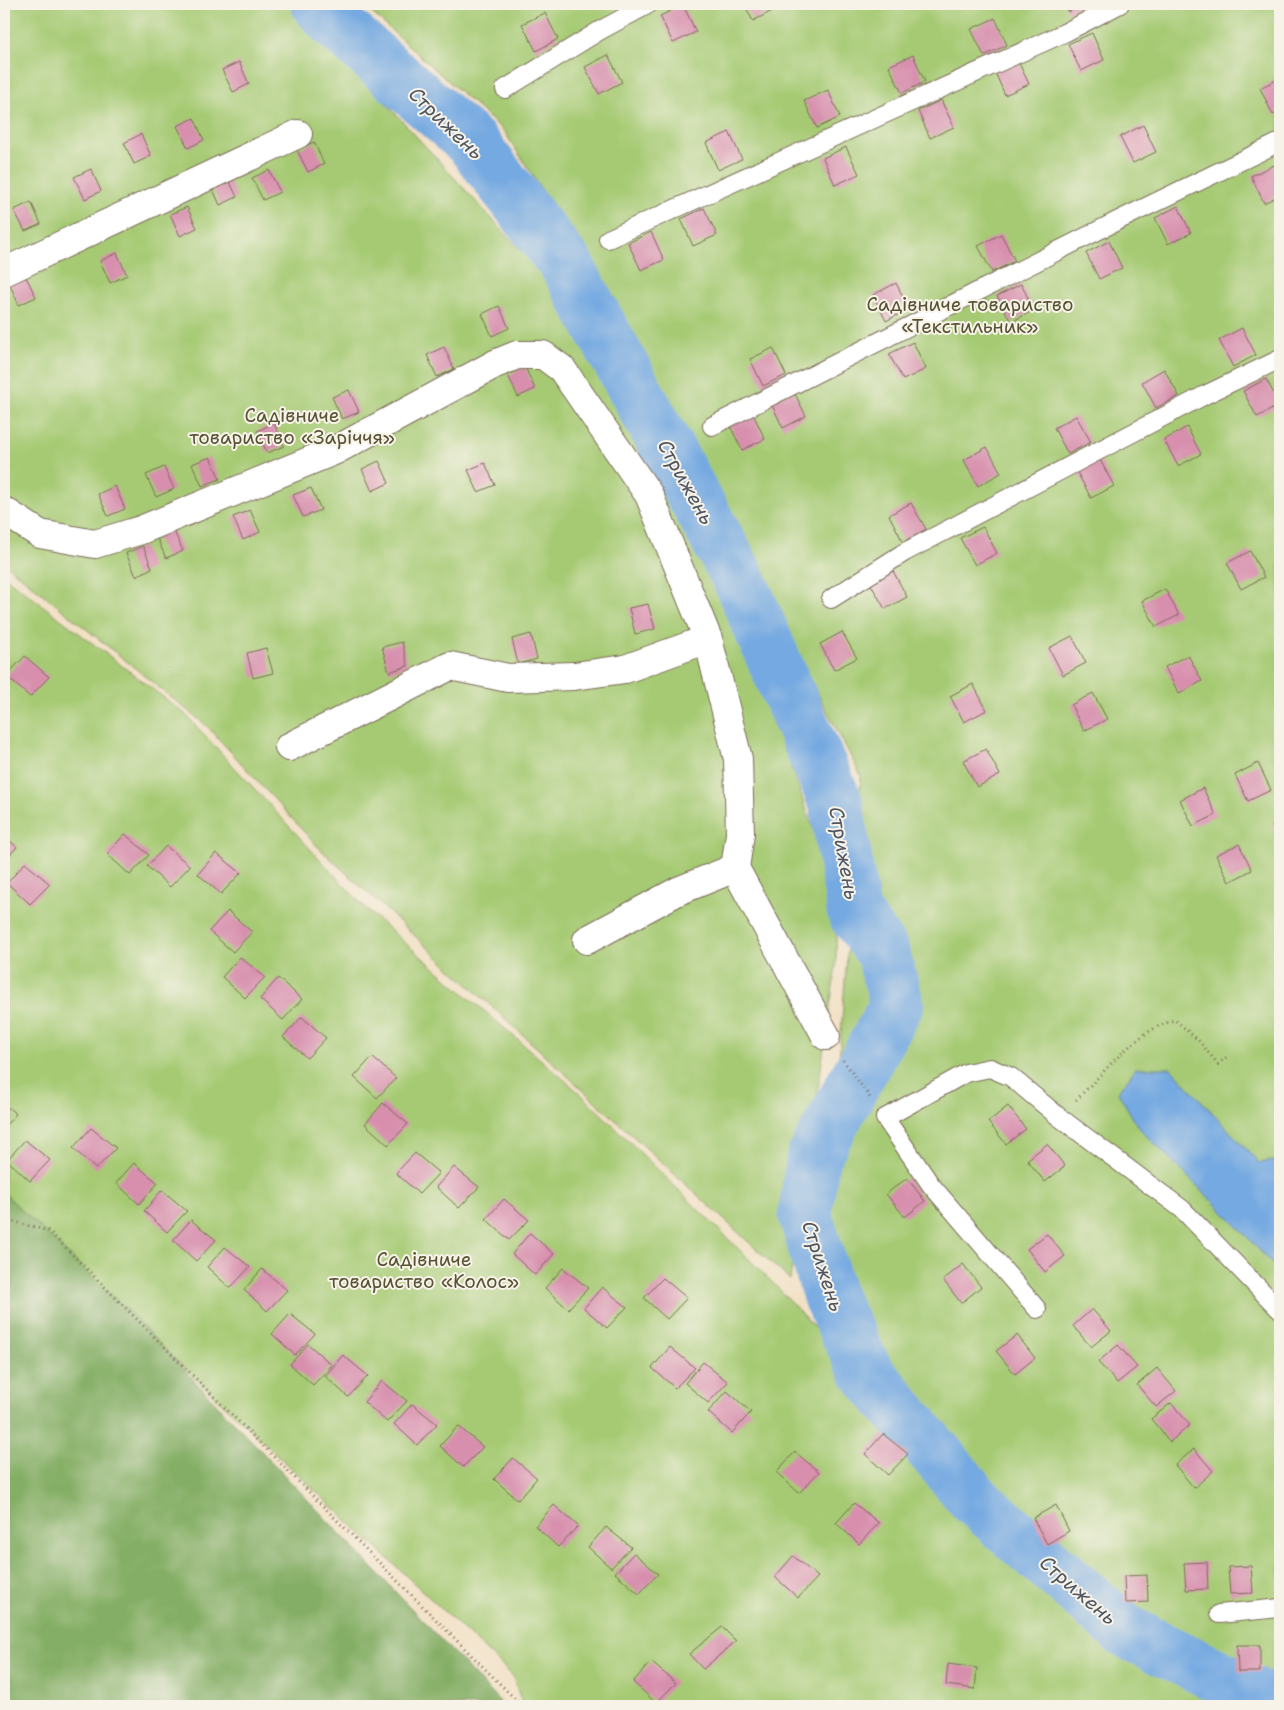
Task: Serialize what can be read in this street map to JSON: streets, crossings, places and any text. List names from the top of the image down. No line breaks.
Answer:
{"water":["Стрижень"],"parks":["Садівниче товариство «Текстильник»","Садівниче товариство «Заріччя»","Садівниче товариство «Колос»"]}
